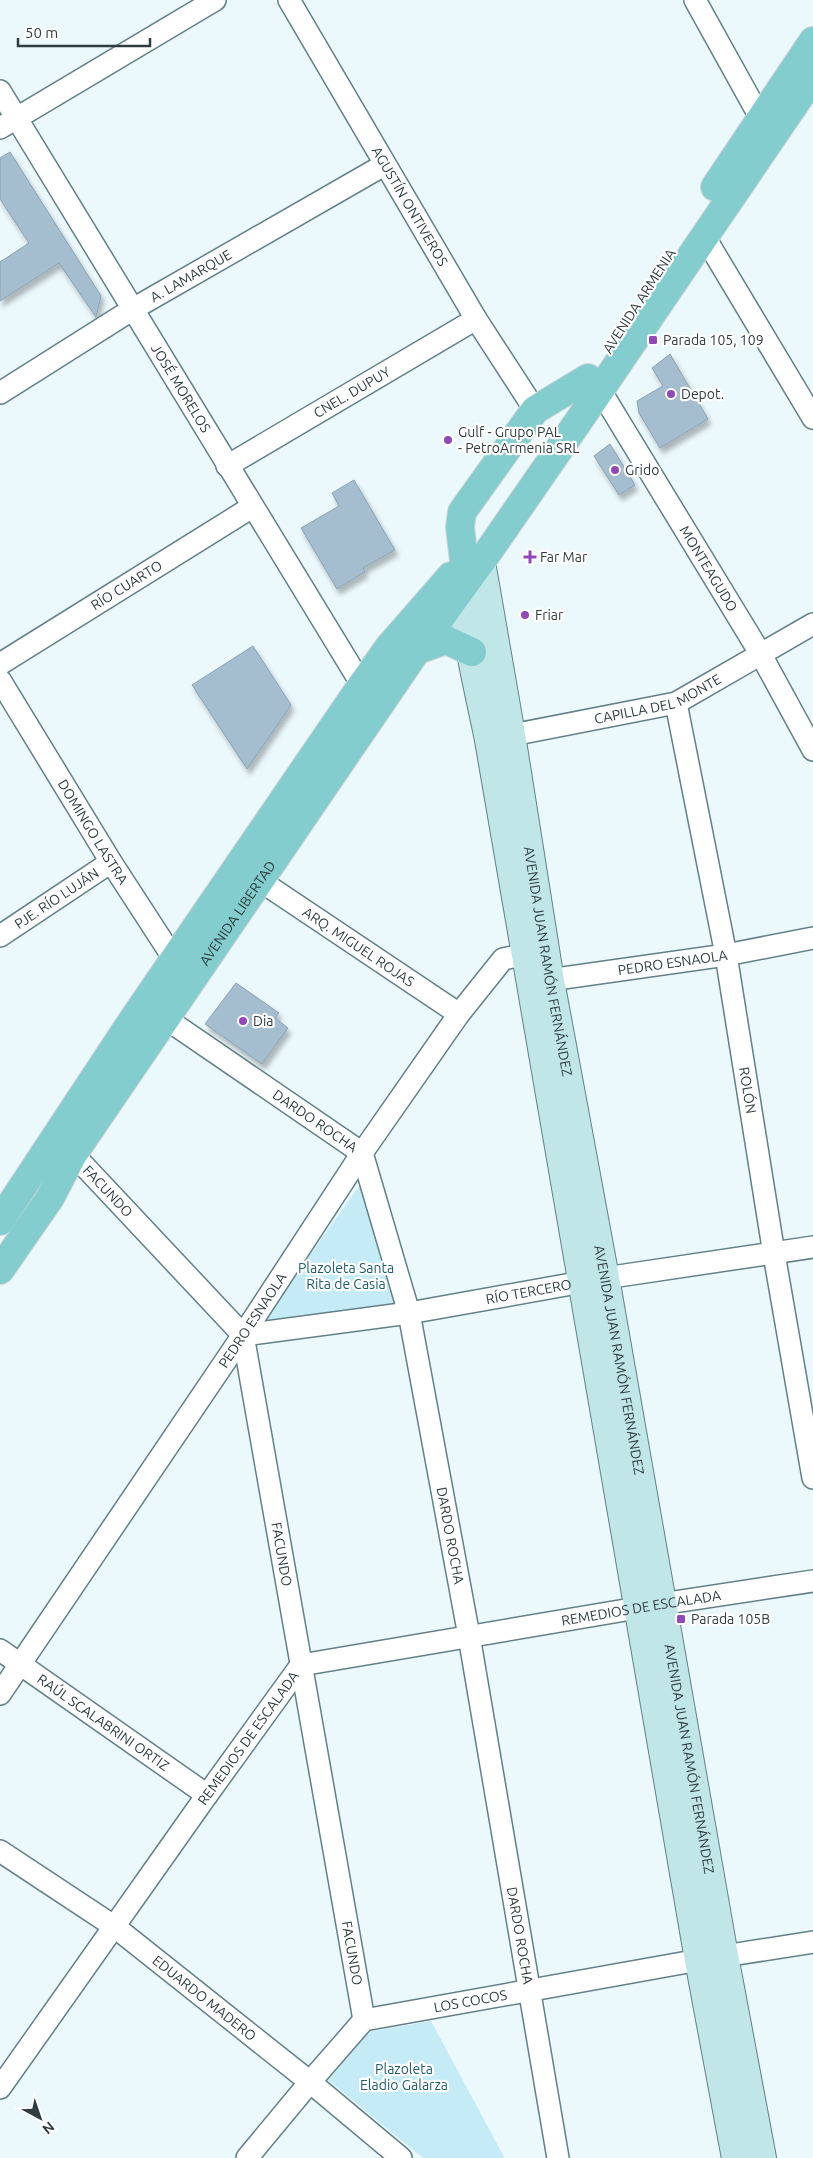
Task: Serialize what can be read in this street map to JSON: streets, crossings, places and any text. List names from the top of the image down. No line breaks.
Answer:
{"streets":{"main road":["AVENIDA ARMENIA","AVENIDA LIBERTAD","AVENIDA JUAN RAMÓN FERNÁNDEZ"],"street":["AGUSTÍN ONTIVEROS","A. LAMARQUE","JOSÉ MORELOS","CNEL. DUPUY","MONTEAGUDO","RÍO CUARTO","CAPILLA DEL MONTE","DOMINGO LASTRA","PJE. RÍO LUJÁN","ARQ. MIGUEL ROJAS","PEDRO ESNAOLA","ROLÓN","DARDO ROCHA","FACUNDO","RÍO TERCERO","REMEDIOS DE ESCALADA","RAÚL SCALABRINI ORTIZ","EDUARDO MADERO","LOS COCOS"]},"crossings":[["AGUSTÍN ONTIVEROS","A. LAMARQUE"],["AGUSTÍN ONTIVEROS","CNEL. DUPUY"],["A. LAMARQUE","JOSÉ MORELOS"],["AVENIDA ARMENIA","MONTEAGUDO"],["AVENIDA ARMENIA","AVENIDA LIBERTAD"],["AVENIDA ARMENIA","AVENIDA JUAN RAMÓN FERNÁNDEZ"],["JOSÉ MORELOS","CNEL. DUPUY"],["JOSÉ MORELOS","RÍO CUARTO"],["JOSÉ MORELOS","AVENIDA LIBERTAD"],["MONTEAGUDO","CAPILLA DEL MONTE"],["CAPILLA DEL MONTE","AVENIDA JUAN RAMÓN FERNÁNDEZ"],["CAPILLA DEL MONTE","ROLÓN"],["DOMINGO LASTRA","PJE. RÍO LUJÁN"],["DOMINGO LASTRA","AVENIDA LIBERTAD"],["AVENIDA LIBERTAD","ARQ. MIGUEL ROJAS"],["AVENIDA LIBERTAD","AVENIDA JUAN RAMÓN FERNÁNDEZ"],["AVENIDA LIBERTAD","DARDO ROCHA"],["AVENIDA LIBERTAD","FACUNDO"],["ARQ. MIGUEL ROJAS","PEDRO ESNAOLA"],["AVENIDA JUAN RAMÓN FERNÁNDEZ","PEDRO ESNAOLA"],["AVENIDA JUAN RAMÓN FERNÁNDEZ","RÍO TERCERO"],["AVENIDA JUAN RAMÓN FERNÁNDEZ","REMEDIOS DE ESCALADA"],["AVENIDA JUAN RAMÓN FERNÁNDEZ","LOS COCOS"],["PEDRO ESNAOLA","ROLÓN"],["PEDRO ESNAOLA","DARDO ROCHA"],["PEDRO ESNAOLA","FACUNDO"],["PEDRO ESNAOLA","RÍO TERCERO"],["PEDRO ESNAOLA","RAÚL SCALABRINI ORTIZ"],["ROLÓN","RÍO TERCERO"],["DARDO ROCHA","RÍO TERCERO"],["DARDO ROCHA","REMEDIOS DE ESCALADA"],["DARDO ROCHA","LOS COCOS"],["FACUNDO","RÍO TERCERO"],["FACUNDO","REMEDIOS DE ESCALADA"],["FACUNDO","LOS COCOS"],["REMEDIOS DE ESCALADA","RAÚL SCALABRINI ORTIZ"],["REMEDIOS DE ESCALADA","EDUARDO MADERO"]],"parks":["Plazoleta Santa Rita de Casia","Plazoleta Eladio Galarza"],"places":{"transit":["Parada 105, 109","Parada 105B"],"other":["Depot.","Gulf - Grupo PAL - PetroArmenia SRL","Grido","Friar","Dia"],"health":["Far Mar"]},"scale_bar":"50 m","north":"bottom right"}
